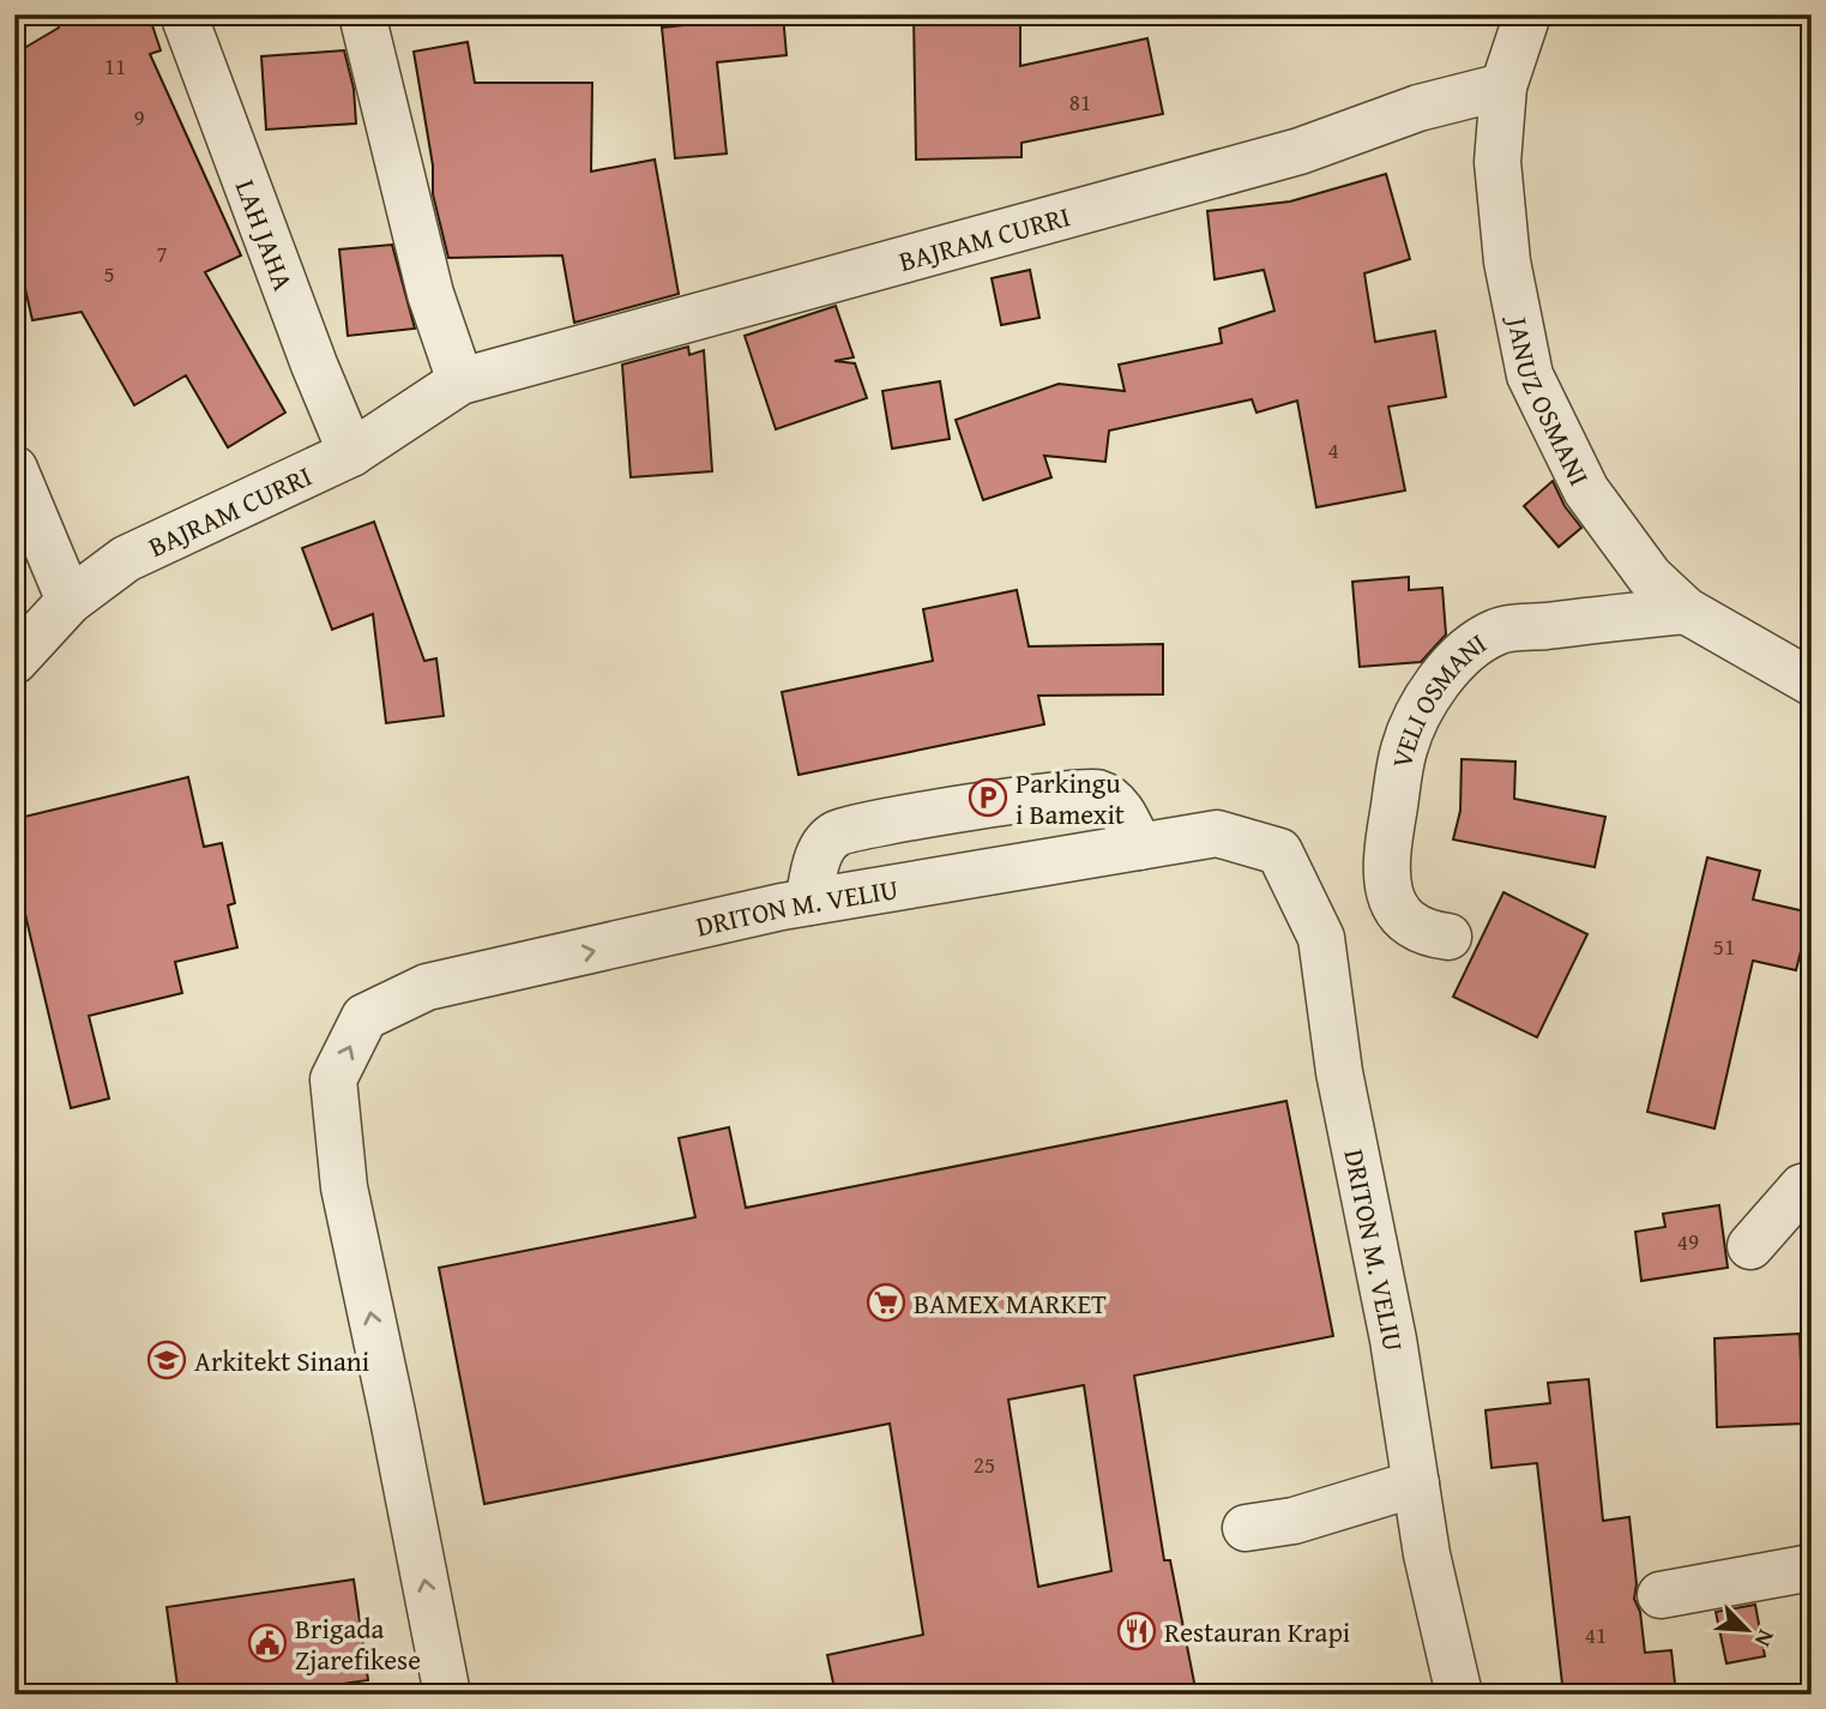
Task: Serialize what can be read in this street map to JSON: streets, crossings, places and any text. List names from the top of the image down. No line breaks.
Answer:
{"streets":{"street":["LAH JAHA","BAJRAM CURRI","JANUZ OSMANI","VELI OSMANI","DRITON M. VELIU"]},"crossings":[["LAH JAHA","BAJRAM CURRI"],["BAJRAM CURRI","JANUZ OSMANI"],["JANUZ OSMANI","VELI OSMANI"]],"places":{"parking":["Parkingu i Bamexit"],"supermarket":["BAMEX MARKET"],"school or university":["Arkitekt Sinani"],"restaurant":["Restauran Krapi"],"public building":["Brigada Zjarefikese"]},"house_numbers":["11","81","9","7","5","4","51","49","25","41"],"north":"bottom right"}
